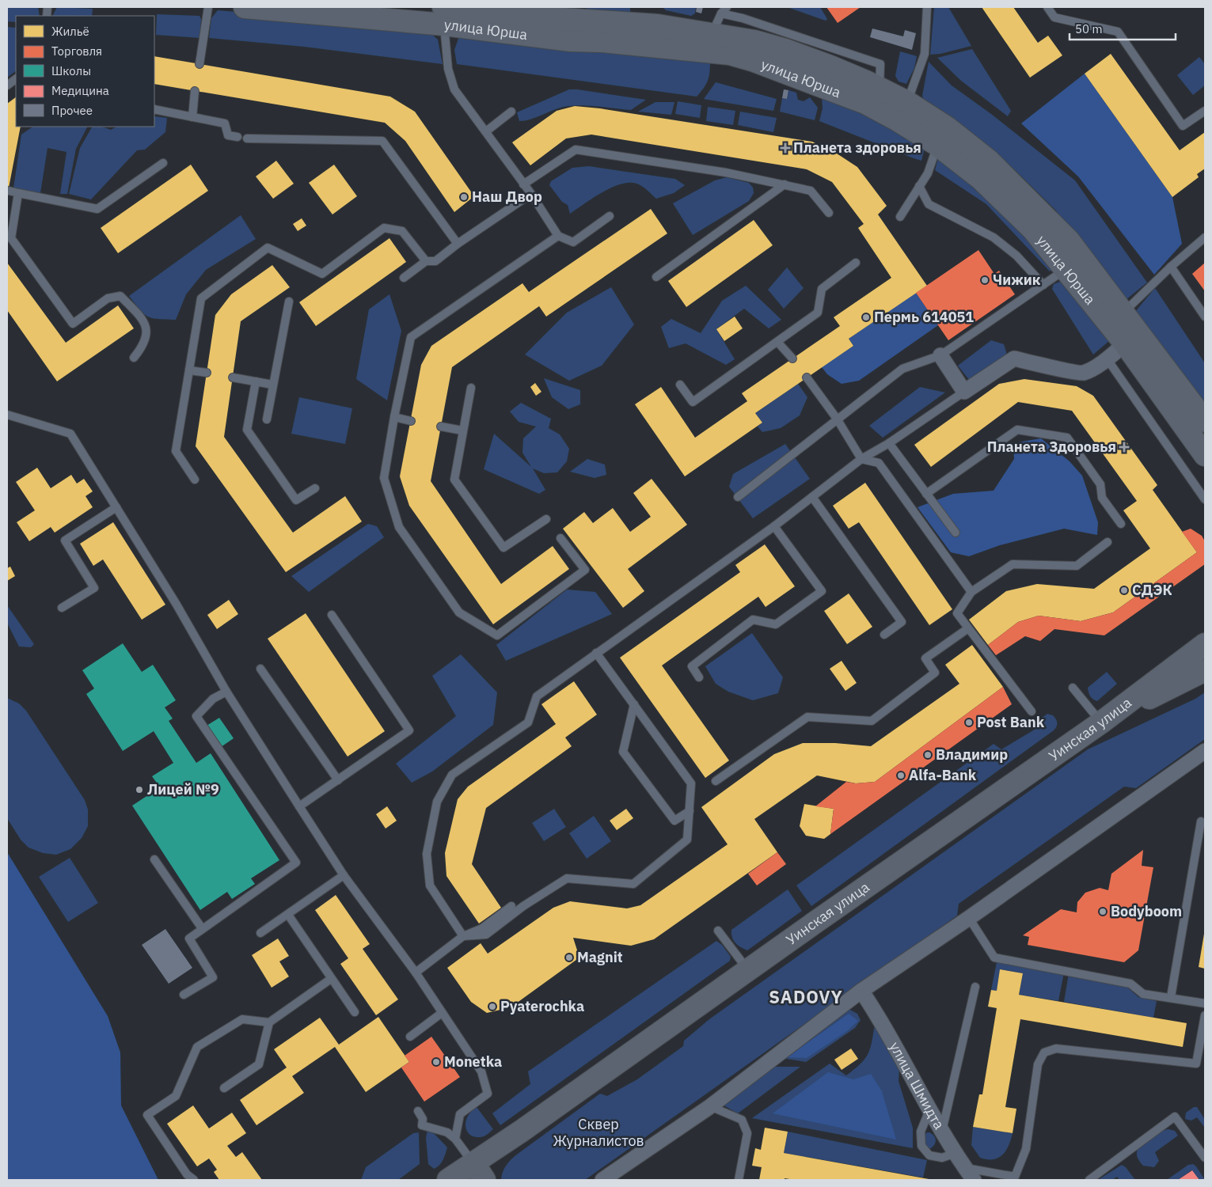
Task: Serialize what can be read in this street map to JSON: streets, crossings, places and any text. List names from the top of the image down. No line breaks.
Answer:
{"streets":{"street":["улица Юрша","Уинская улица","улица Шмидта"]},"districts":["SADOVY"],"parks":["Сквер Журналистов"],"places":{"health":["Планета здоровья","Планета Здоровья"],"other":["Наш Двор","Чижик","Пермь 614051","СДЭК","Post Bank","Владимир","Alfa-Bank","Лицей №9","Bodyboom","Magnit","Pyaterochka","Monetka"]},"legend":["Жильё","Торговля","Школы","Медицина","Прочее"],"scale_bar":"50 m"}
